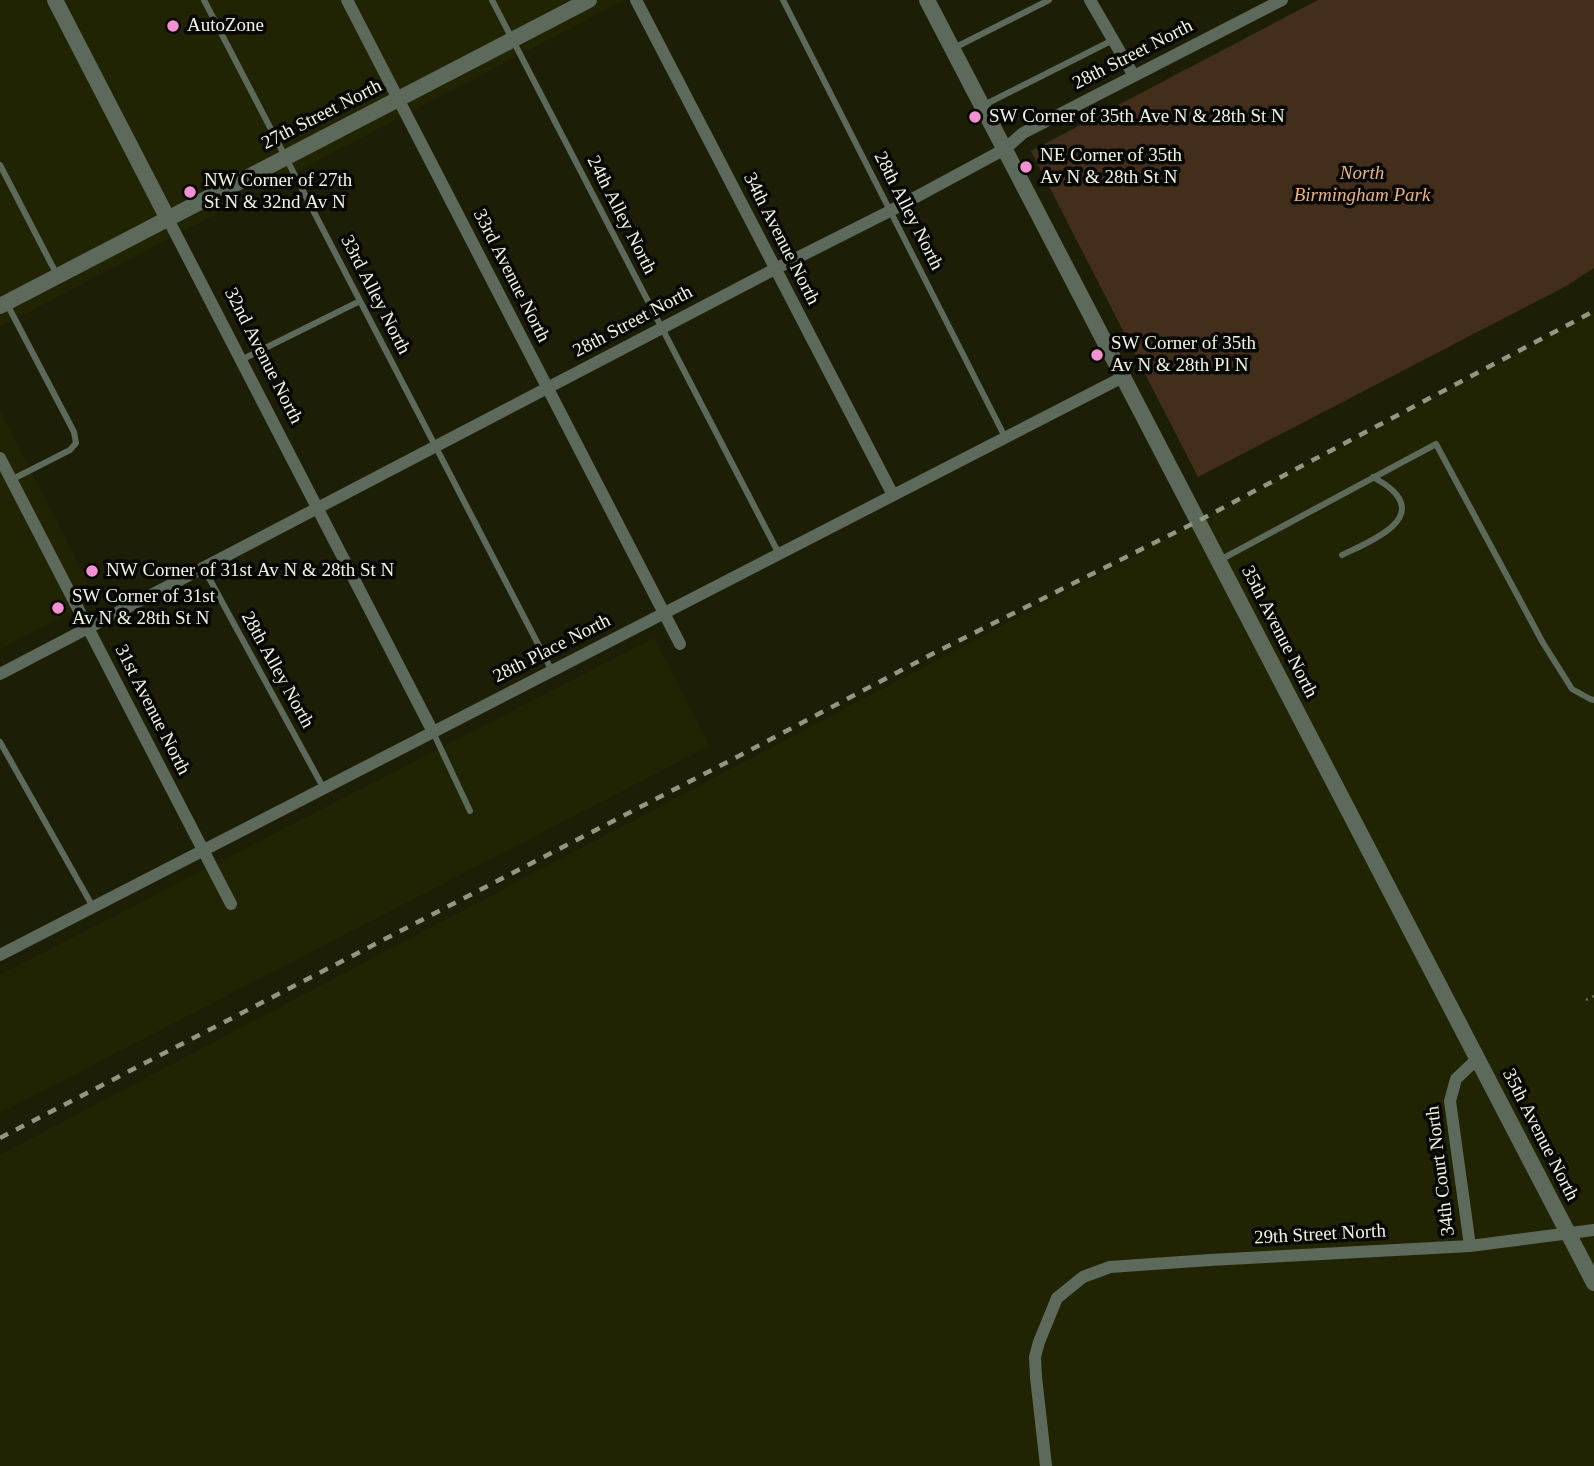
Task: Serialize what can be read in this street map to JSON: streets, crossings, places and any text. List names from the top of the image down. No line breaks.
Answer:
{"streets":{"street":["28th Street North","27th Street North","34th Avenue North","33rd Avenue North","32nd Avenue North","35th Avenue North","28th Place North","31st Avenue North","34th Court North","29th Street North"],"lane":["28th Alley North","24th Alley North","33rd Alley North"]},"crossings":[["28th Street North","28th Alley North"],["28th Street North","24th Alley North"],["28th Street North","34th Avenue North"],["28th Street North","33rd Avenue North"],["28th Street North","33rd Alley North"],["28th Street North","32nd Avenue North"],["28th Street North","35th Avenue North"],["28th Street North","31st Avenue North"],["27th Street North","24th Alley North"],["27th Street North","33rd Avenue North"],["27th Street North","33rd Alley North"],["27th Street North","32nd Avenue North"],["28th Alley North","28th Place North"],["24th Alley North","28th Place North"],["34th Avenue North","28th Place North"],["33rd Avenue North","28th Place North"],["32nd Avenue North","28th Place North"],["35th Avenue North","28th Place North"],["35th Avenue North","34th Court North"],["35th Avenue North","29th Street North"],["28th Place North","31st Avenue North"],["34th Court North","29th Street North"]],"parks":["North Birmingham Park"],"places":["AutoZone","SW Corner of 35th Ave N & 28th St N","NE Corner of 35th Av N & 28th St N","NW Corner of 27th St N & 32nd Av N","SW Corner of 35th Av N & 28th Pl N","NW Corner of 31st Av N & 28th St N","SW Corner of 31st Av N & 28th St N"]}
